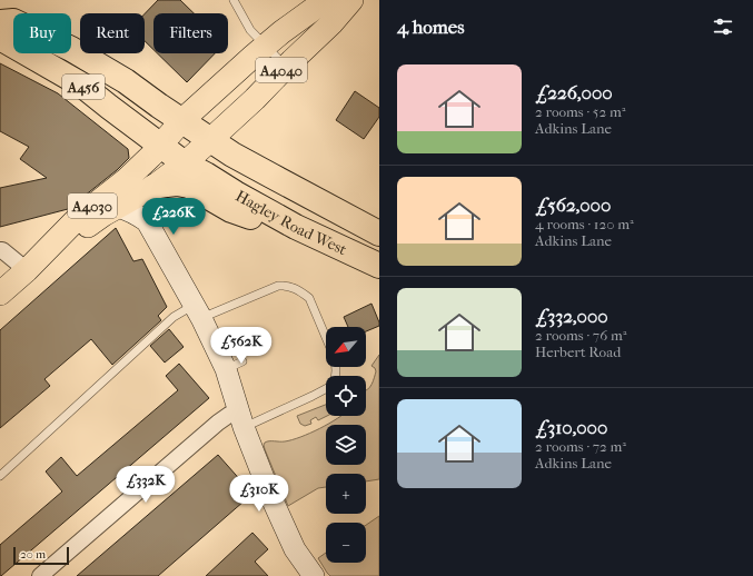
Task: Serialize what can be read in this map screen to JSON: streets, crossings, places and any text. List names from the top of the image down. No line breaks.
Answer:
{"streets":{"highway":["A456","Hagley Road West"],"main road":["A4040","A4030"]},"crossings":[["A4040","A456"],["A4040","A4030"],["A4040","Hagley Road West"],["A456","A4030"],["A456","Hagley Road West"],["A4030","Hagley Road West"]],"scale_bar":"20 m","north":"bottom left","page":{"heading":"4 homes","chip":["Buy","Rent","Filters"],"list":[{"name":"£226,000","note":"2 rooms · 52 m² · Adkins Lane"},{"name":"£562,000","note":"4 rooms · 120 m² · Adkins Lane"},{"name":"£332,000","note":"2 rooms · 76 m² · Herbert Road"},{"name":"£310,000","note":"2 rooms · 72 m² · Adkins Lane"}],"price":["£226K","£562K","£332K","£310K"],"map_buttons":["+","−"],"scale":"20 m"}}
